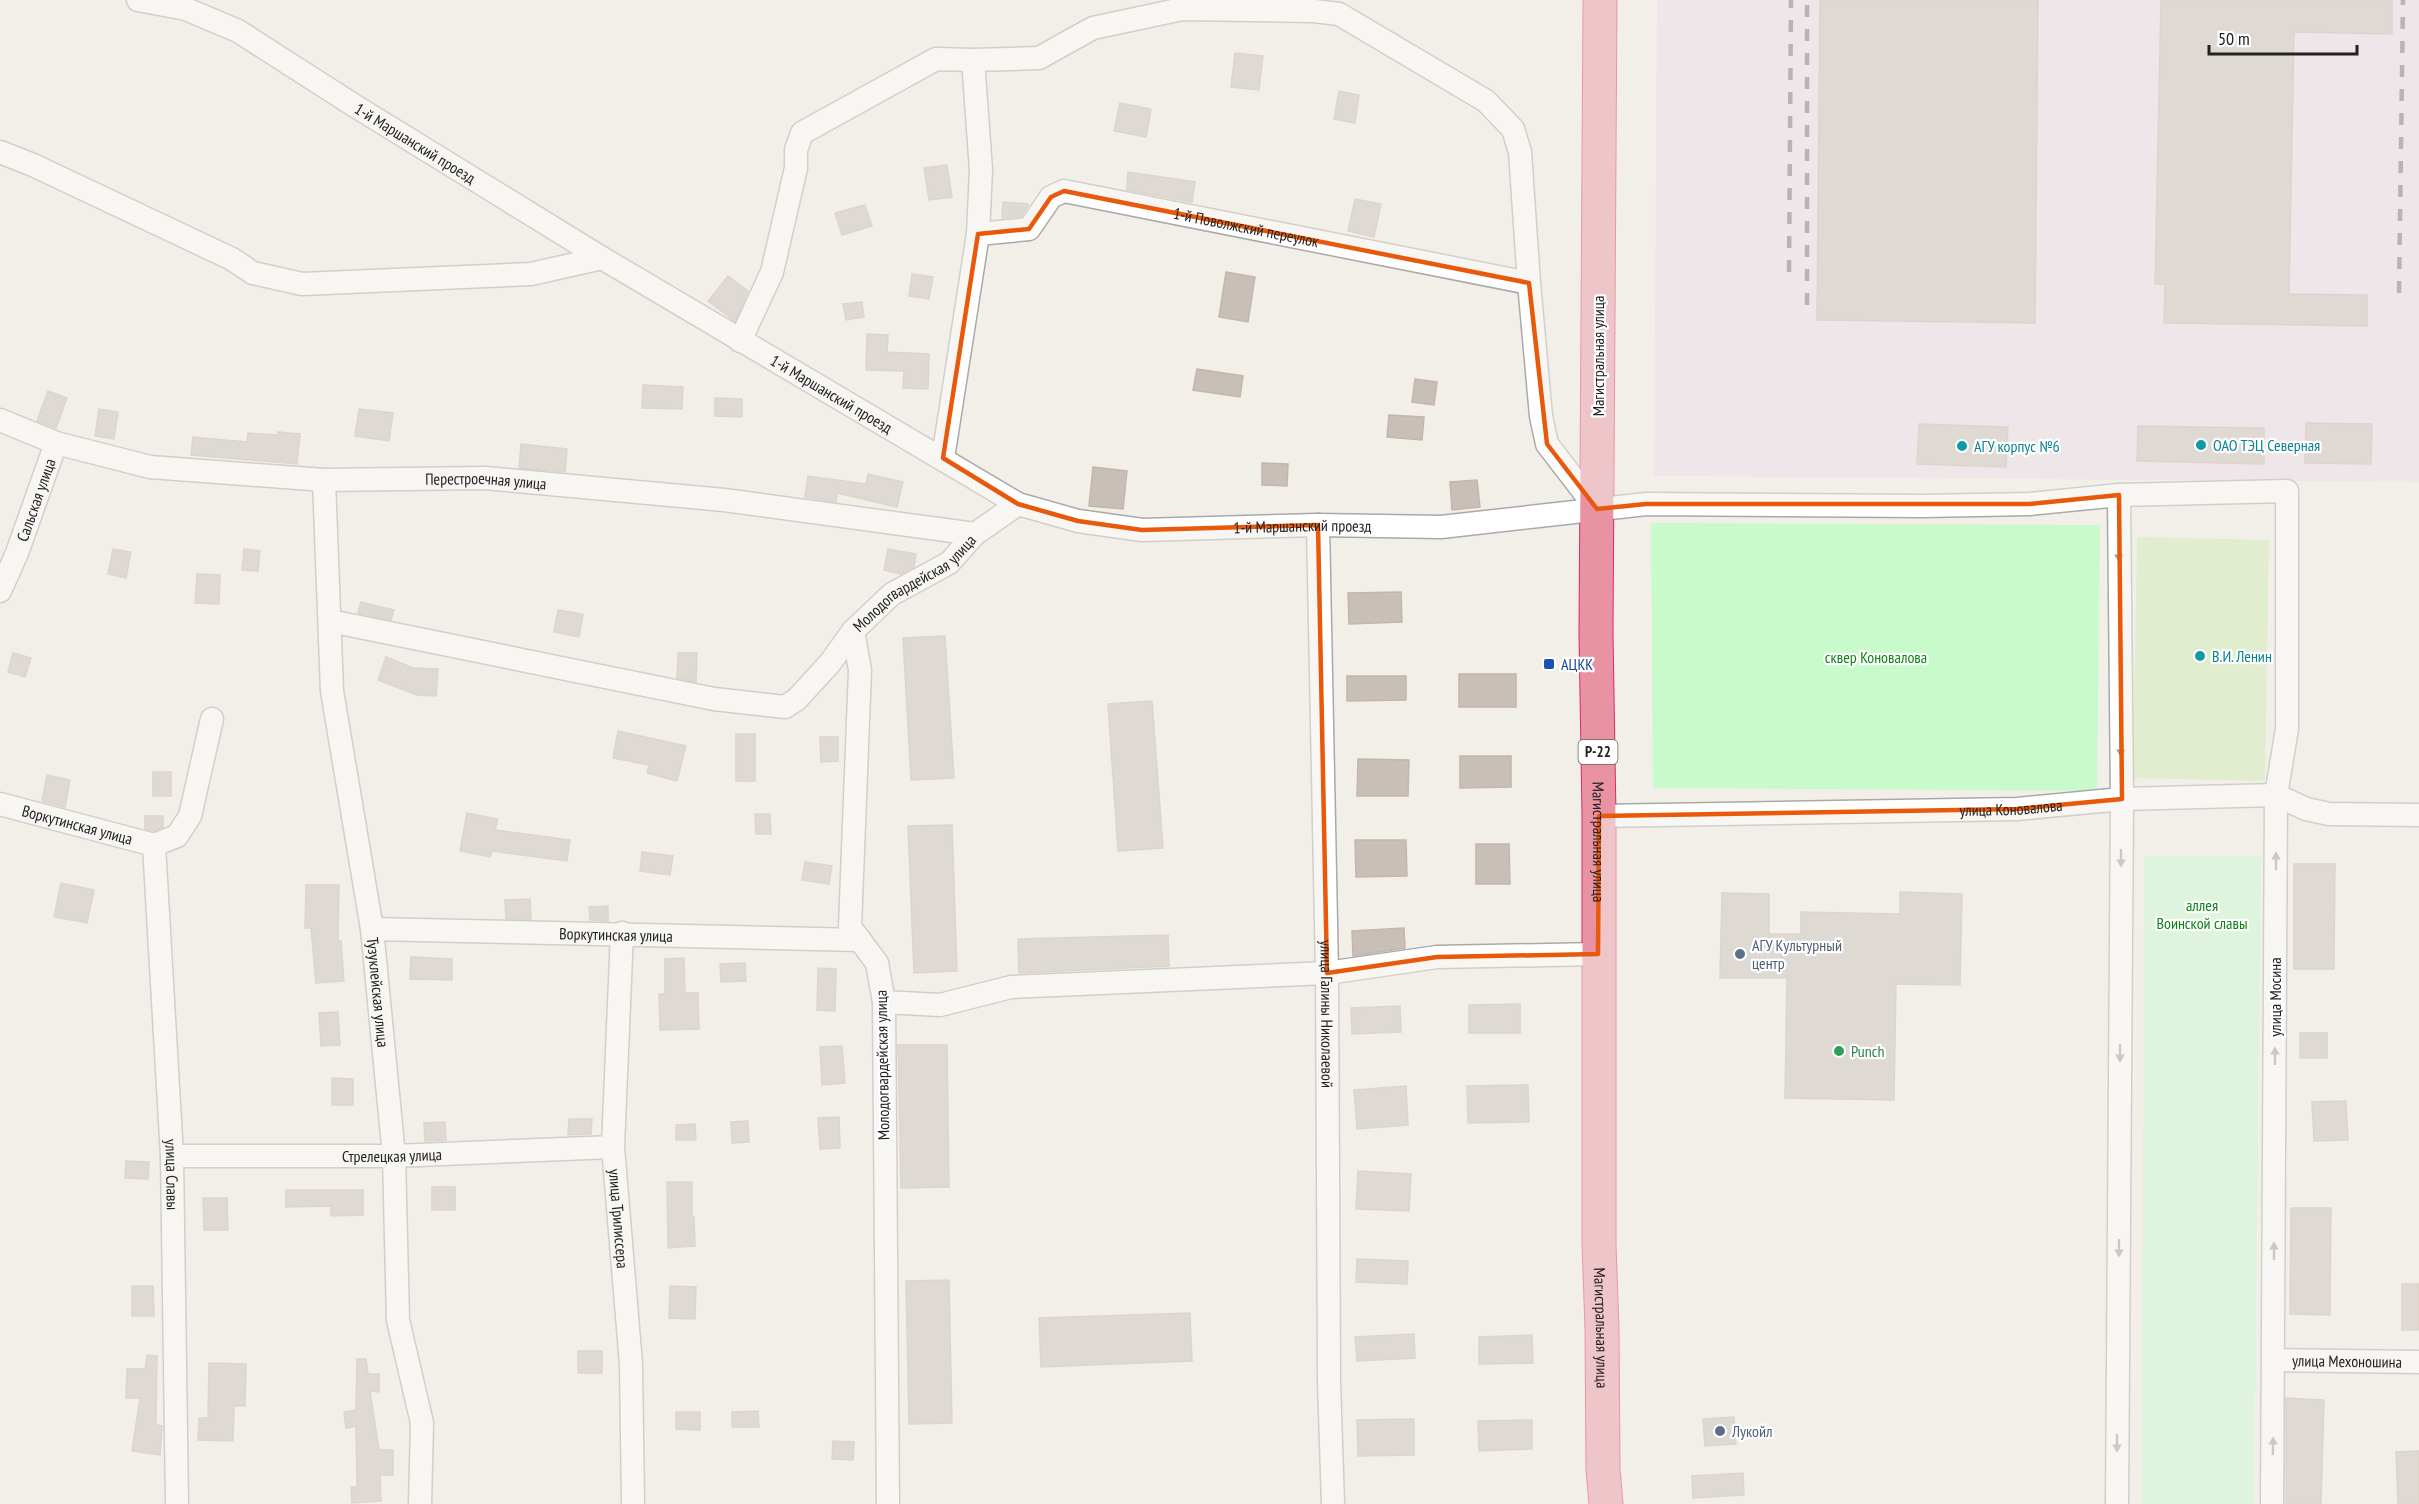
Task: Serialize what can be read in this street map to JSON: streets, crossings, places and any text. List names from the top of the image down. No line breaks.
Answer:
{"streets":{"highway":["Магистральная улица","Р-22"],"street":["1-й Маршанский проезд","1-й Поволжский переулок","Перестроечная улица","Сальская улица","Молодогвардейская улица","улица Коновалова","Воркутинская улица","Тузуклейская улица","улица Мосина","улица Галины Николаевой","Стрелецкая улица","улица Славы","улица Трилиссера","улица Мехоношина"]},"crossings":[["1-й Маршанский проезд","Магистральная улица"],["1-й Маршанский проезд","Молодогвардейская улица"],["1-й Маршанский проезд","улица Мосина"],["1-й Маршанский проезд","улица Галины Николаевой"],["Магистральная улица","улица Коновалова"],["Перестроечная улица","Сальская улица"],["Перестроечная улица","Молодогвардейская улица"],["Перестроечная улица","Тузуклейская улица"],["Молодогвардейская улица","Воркутинская улица"],["улица Коновалова","улица Мосина"],["Воркутинская улица","Тузуклейская улица"],["Воркутинская улица","улица Славы"],["Воркутинская улица","улица Трилиссера"],["Тузуклейская улица","Стрелецкая улица"],["улица Мосина","улица Мехоношина"],["Стрелецкая улица","улица Славы"],["Стрелецкая улица","улица Трилиссера"]],"parks":["сквер Коновалова","аллея Воинской славы"],"places":{"other":["ОАО ТЭЦ Северная","АГУ корпус №6","В.И. Ленин","АГУ Культурный центр","Punch","Лукойл"],"transit":["АЦКК"]},"scale_bar":"50 m"}
